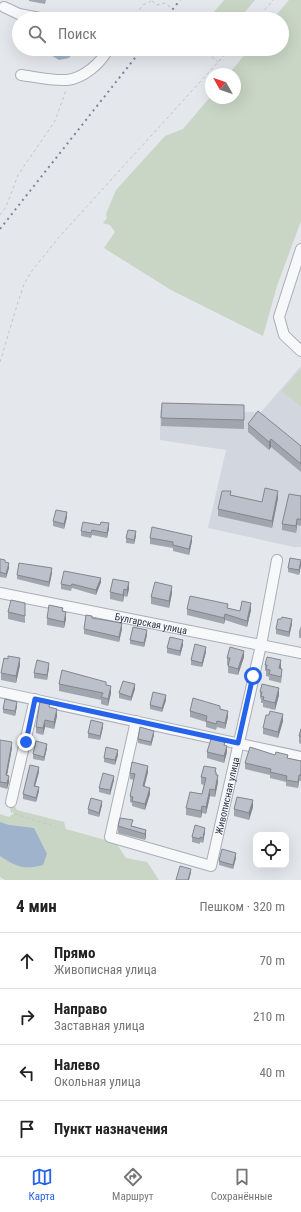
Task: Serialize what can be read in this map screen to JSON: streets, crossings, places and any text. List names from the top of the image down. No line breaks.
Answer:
{"streets":{"street":["Булгарская улица","Живописная улица"]},"crossings":[["Булгарская улица","Живописная улица"]],"north":"top left","page":{"search":"Поиск","heading":["4 мин","Пешком · 320 m"],"list":[["Прямо","Живописная улица","70 m"],["Направо","Заставная улица","210 m"],["Налево","Окольная улица","40 m"],"Пункт назначения"],"nav":["Карта","Маршрут","Сохранённые"]}}
